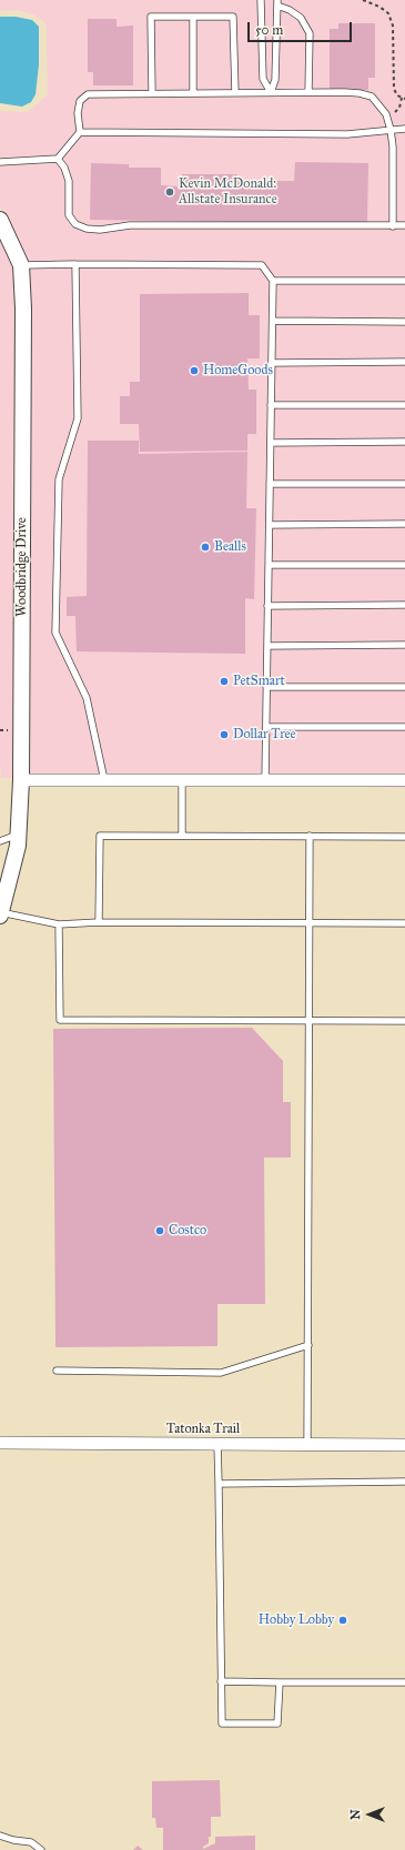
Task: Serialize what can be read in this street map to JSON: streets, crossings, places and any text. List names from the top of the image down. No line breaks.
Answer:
{"streets":{"street":["Woodbridge Drive","Tatonka Trail"]},"places":["Kevin McDonald: Allstate Insurance","HomeGoods","Bealls","PetSmart","Dollar Tree","Costco","Hobby Lobby"],"scale_bar":"50 m","north":"left"}
